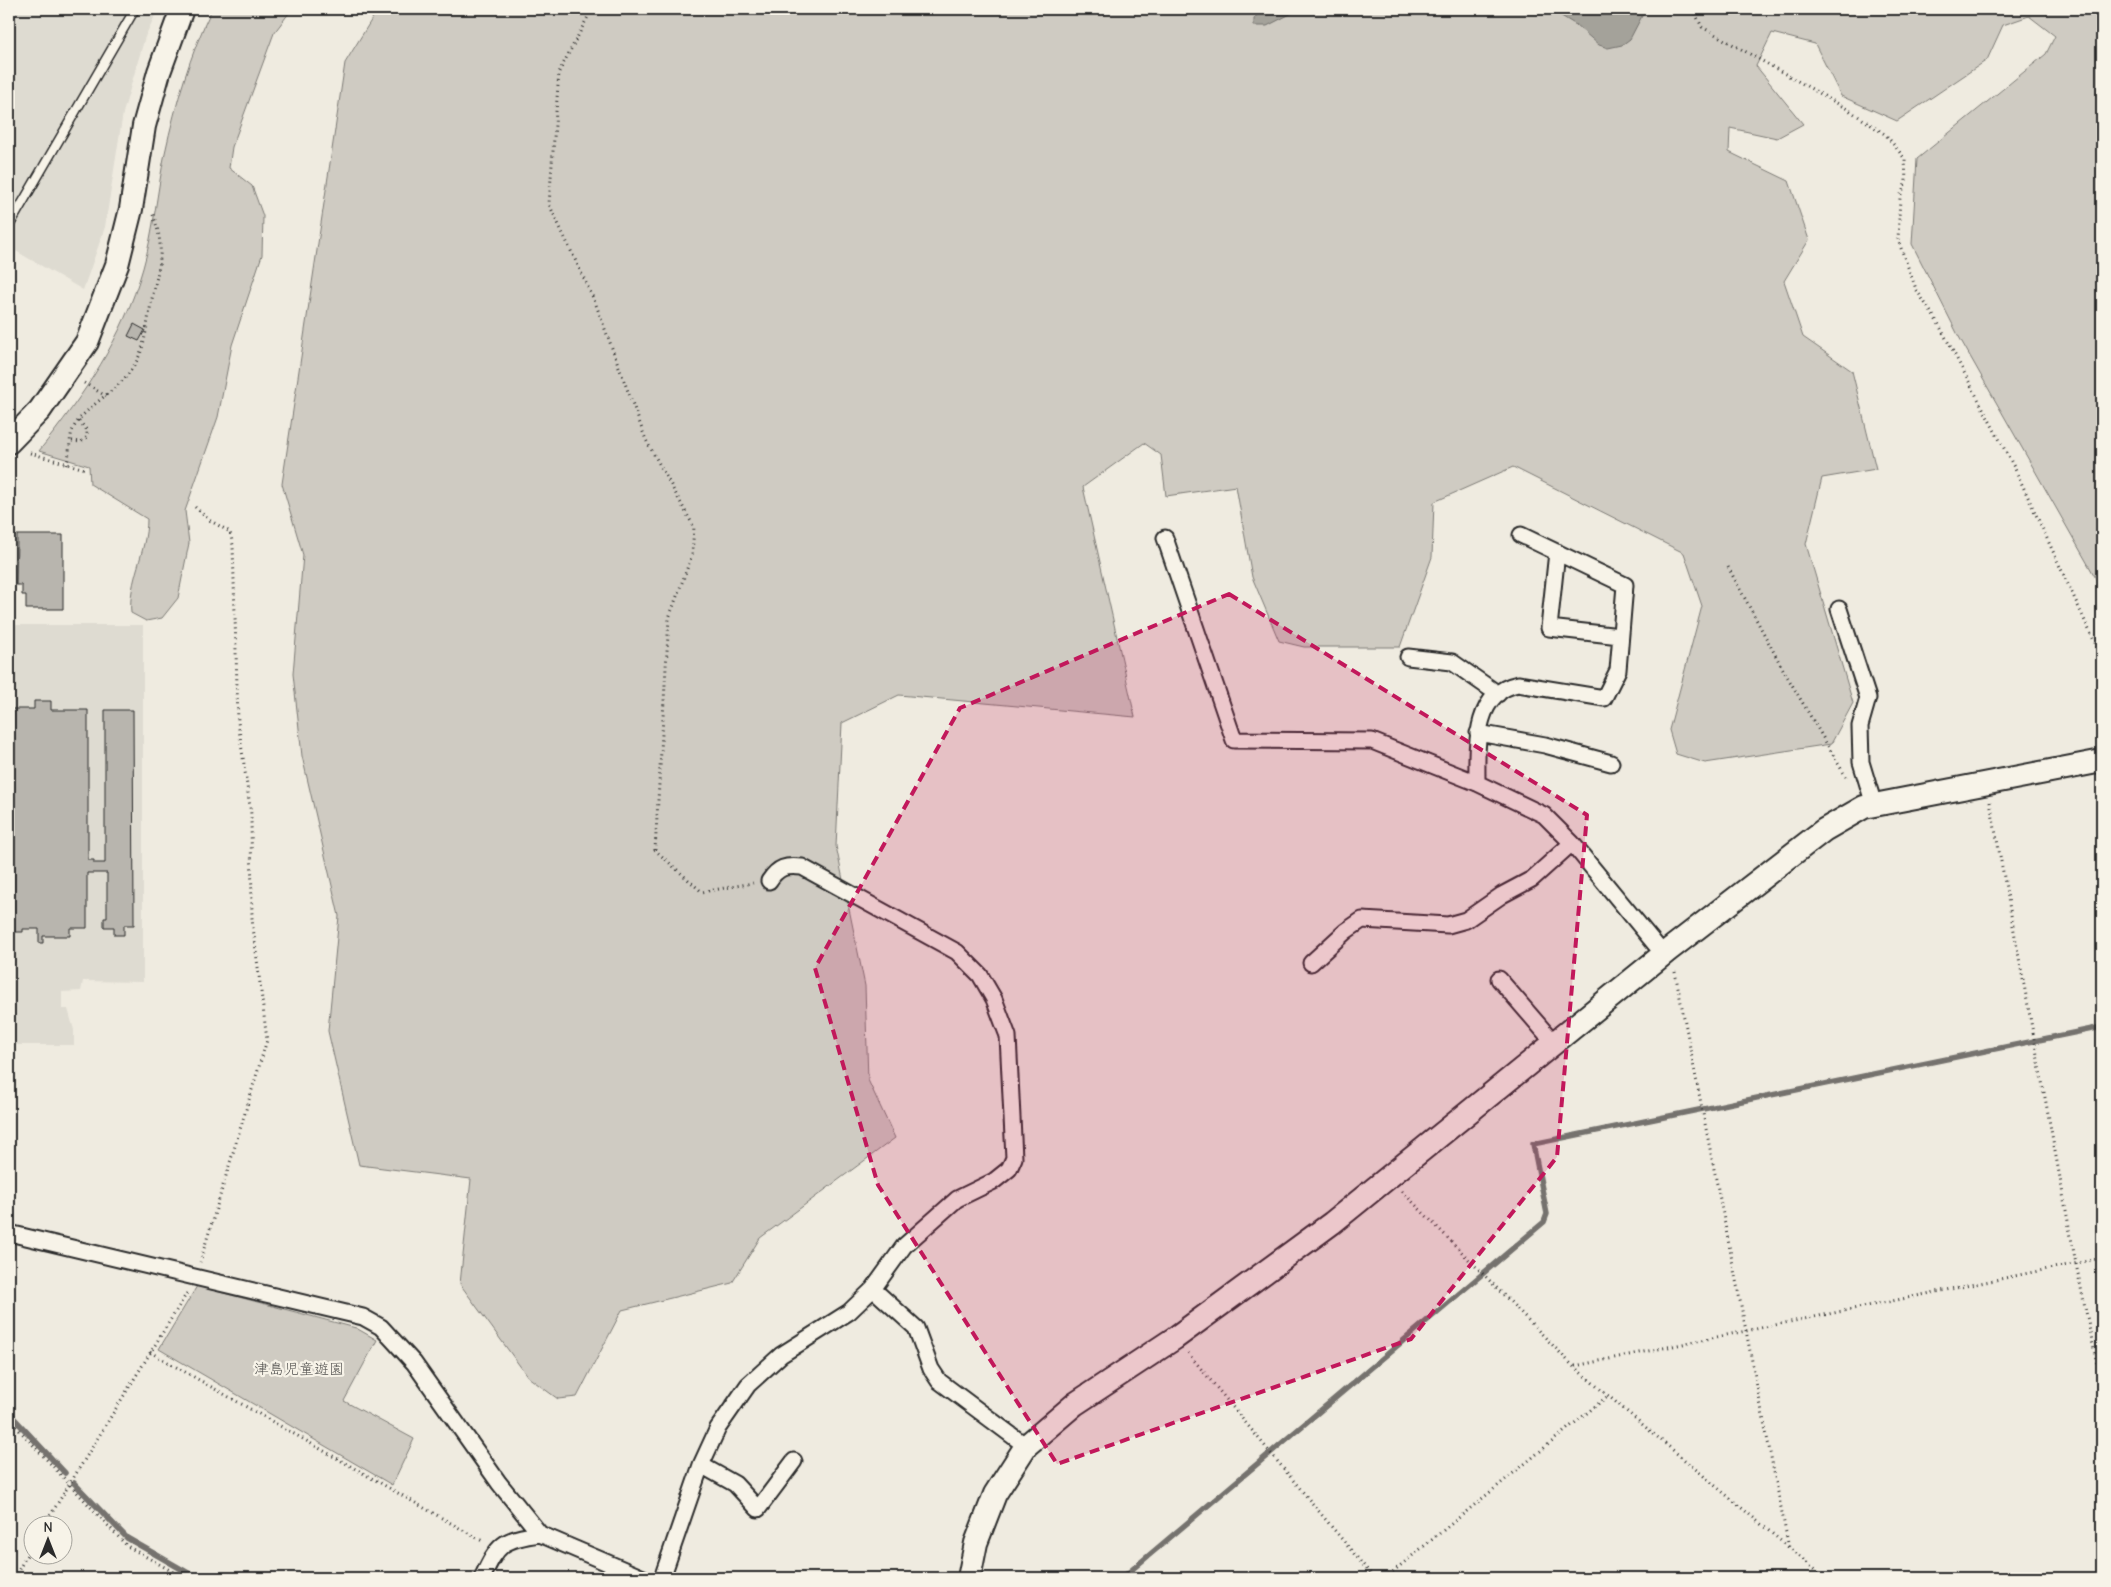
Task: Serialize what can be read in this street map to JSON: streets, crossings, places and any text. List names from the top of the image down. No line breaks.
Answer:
{"parks":["津島児童遊園"],"north":"top"}
